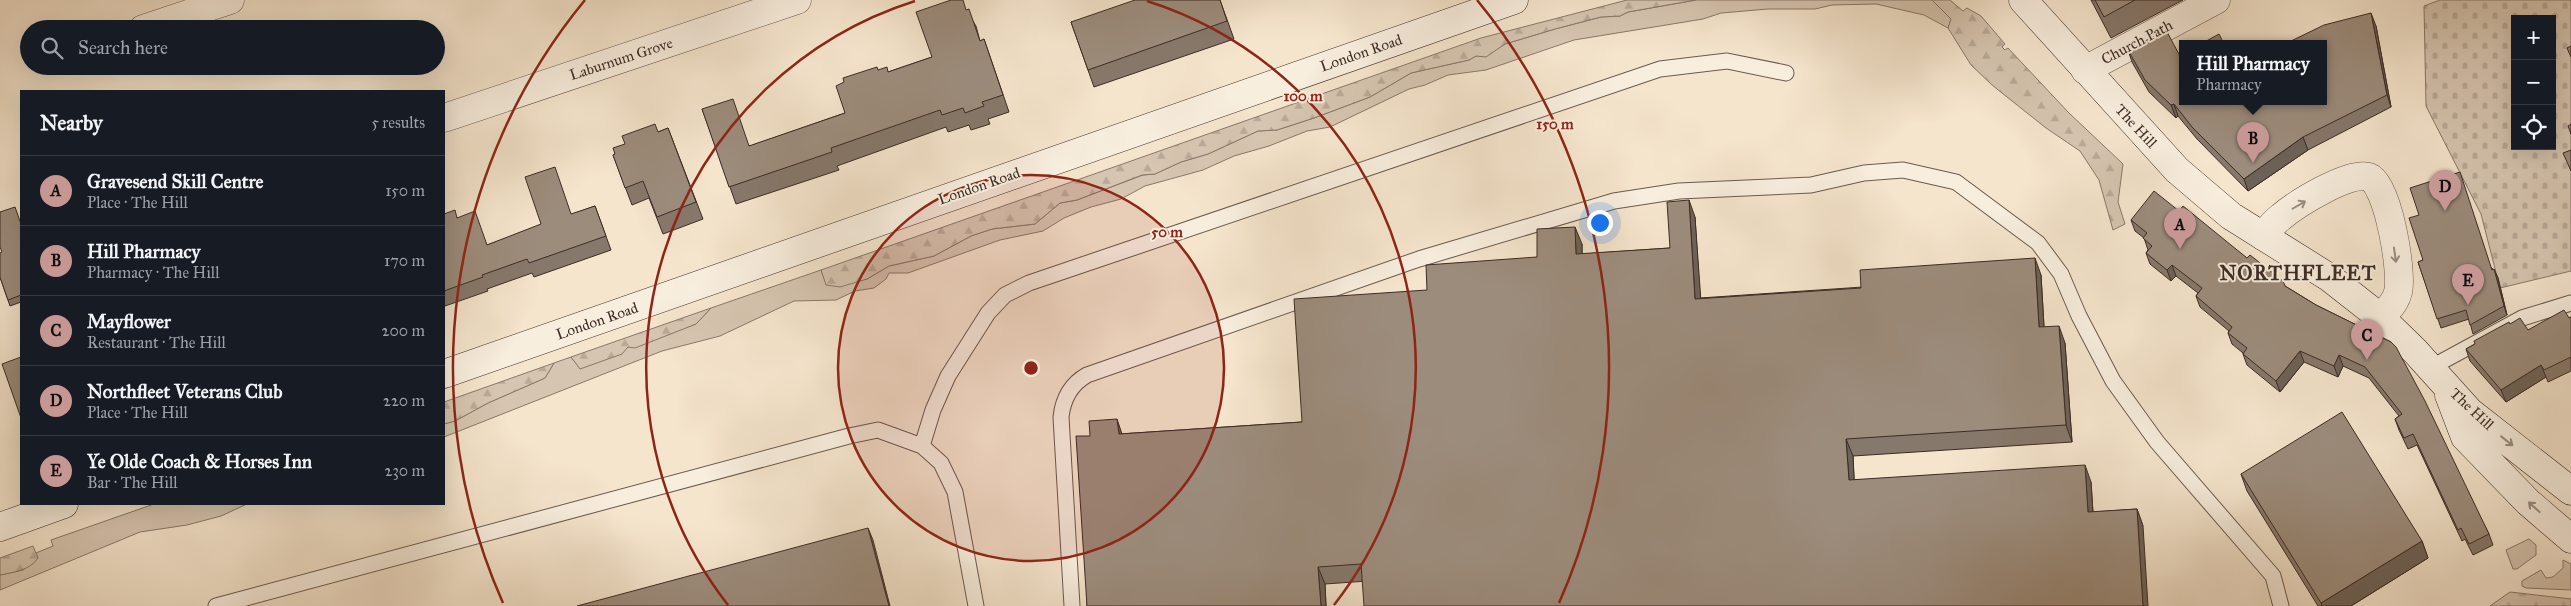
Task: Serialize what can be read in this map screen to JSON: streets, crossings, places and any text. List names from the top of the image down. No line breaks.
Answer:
{"streets":{"main road":["Church Path","London Road","Laburnum Grove","The Hill"]},"crossings":[["Church Path","The Hill"]],"districts":["NORTHFLEET"],"page":{"map_buttons":["+","−"],"search":"Search here","popup":["Hill Pharmacy","Pharmacy"],"heading":["Nearby","5 results"],"pins":["B","D","A","E","C"],"list":[{"mark":"A","name":"Gravesend Skill Centre","note":"Place · The Hill","value":"150 m"},{"mark":"B","name":"Hill Pharmacy","note":"Pharmacy · The Hill","value":"170 m"},{"mark":"C","name":"Mayflower","note":"Restaurant · The Hill","value":"200 m"},{"mark":"D","name":"Northfleet Veterans Club","note":"Place · The Hill","value":"220 m"},{"mark":"E","name":"Ye Olde Coach & Horses Inn","note":"Bar · The Hill","value":"230 m"}]},"rings":["100 m","150 m","50 m"]}
